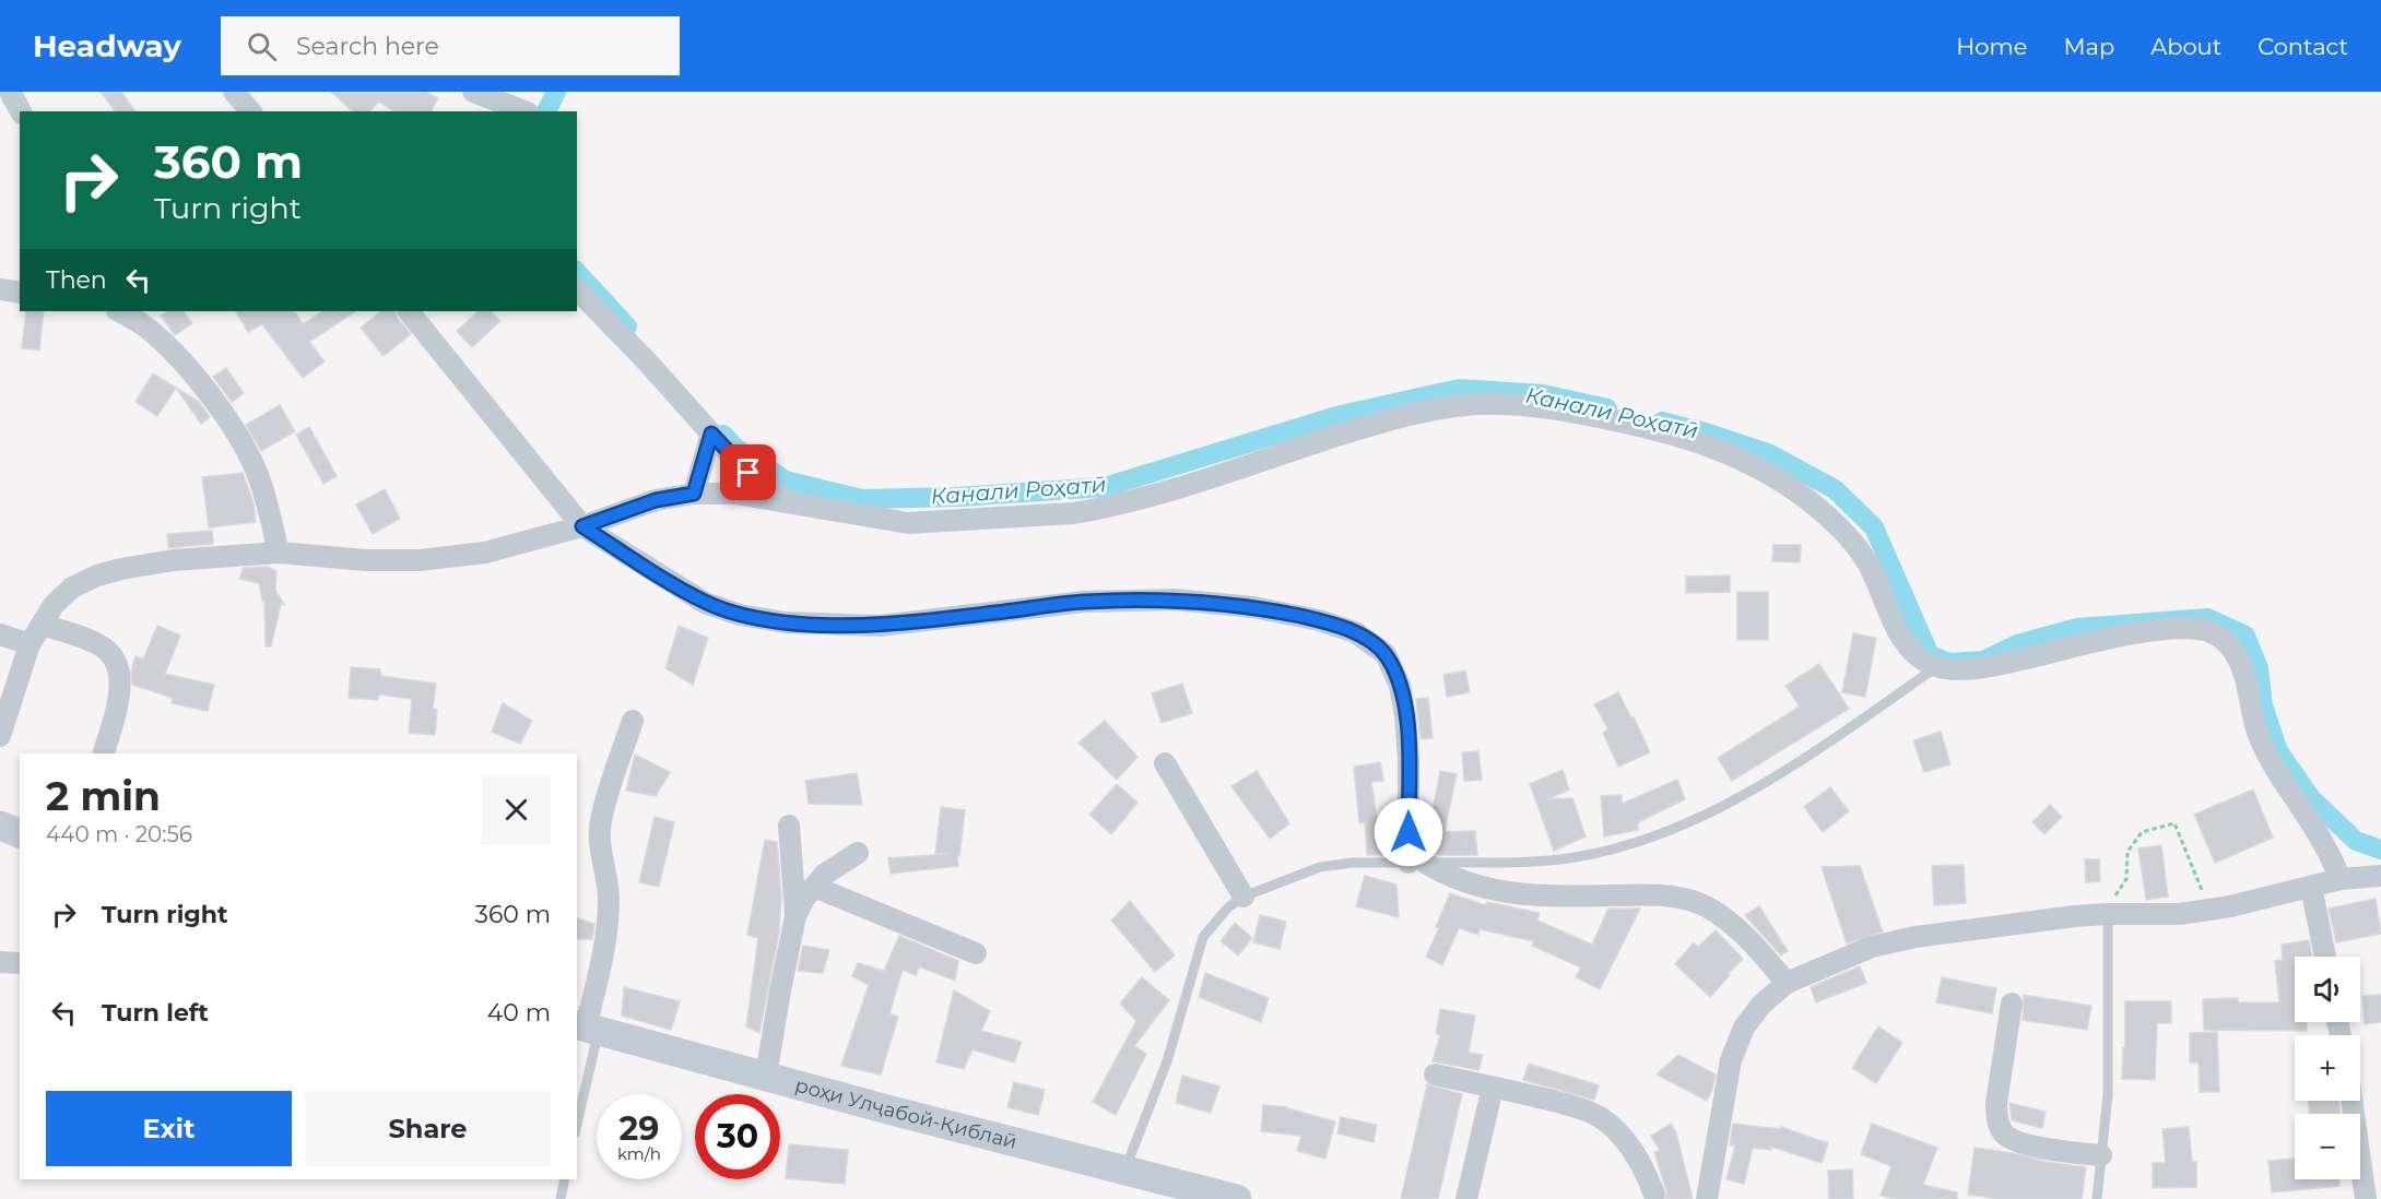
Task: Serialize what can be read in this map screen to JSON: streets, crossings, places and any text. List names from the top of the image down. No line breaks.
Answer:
{"streets":{"street":["роҳи Улҷабой-Қиблаӣ"]},"water":["Канали Роҳатӣ"],"page":{"header":"Headway","search":"Search here","nav":["Home","Map","About","Contact"],"turn":["360 m","Turn right"],"then":"Then","heading":["2 min","440 m · 20:56"],"list":[{"name":"Turn right","value":"360 m"},{"name":"Turn left","value":"40 m"}],"map_buttons":["+","−"],"buttons":["Exit","Share"],"speed":"29 km/h","limit":"30"}}
